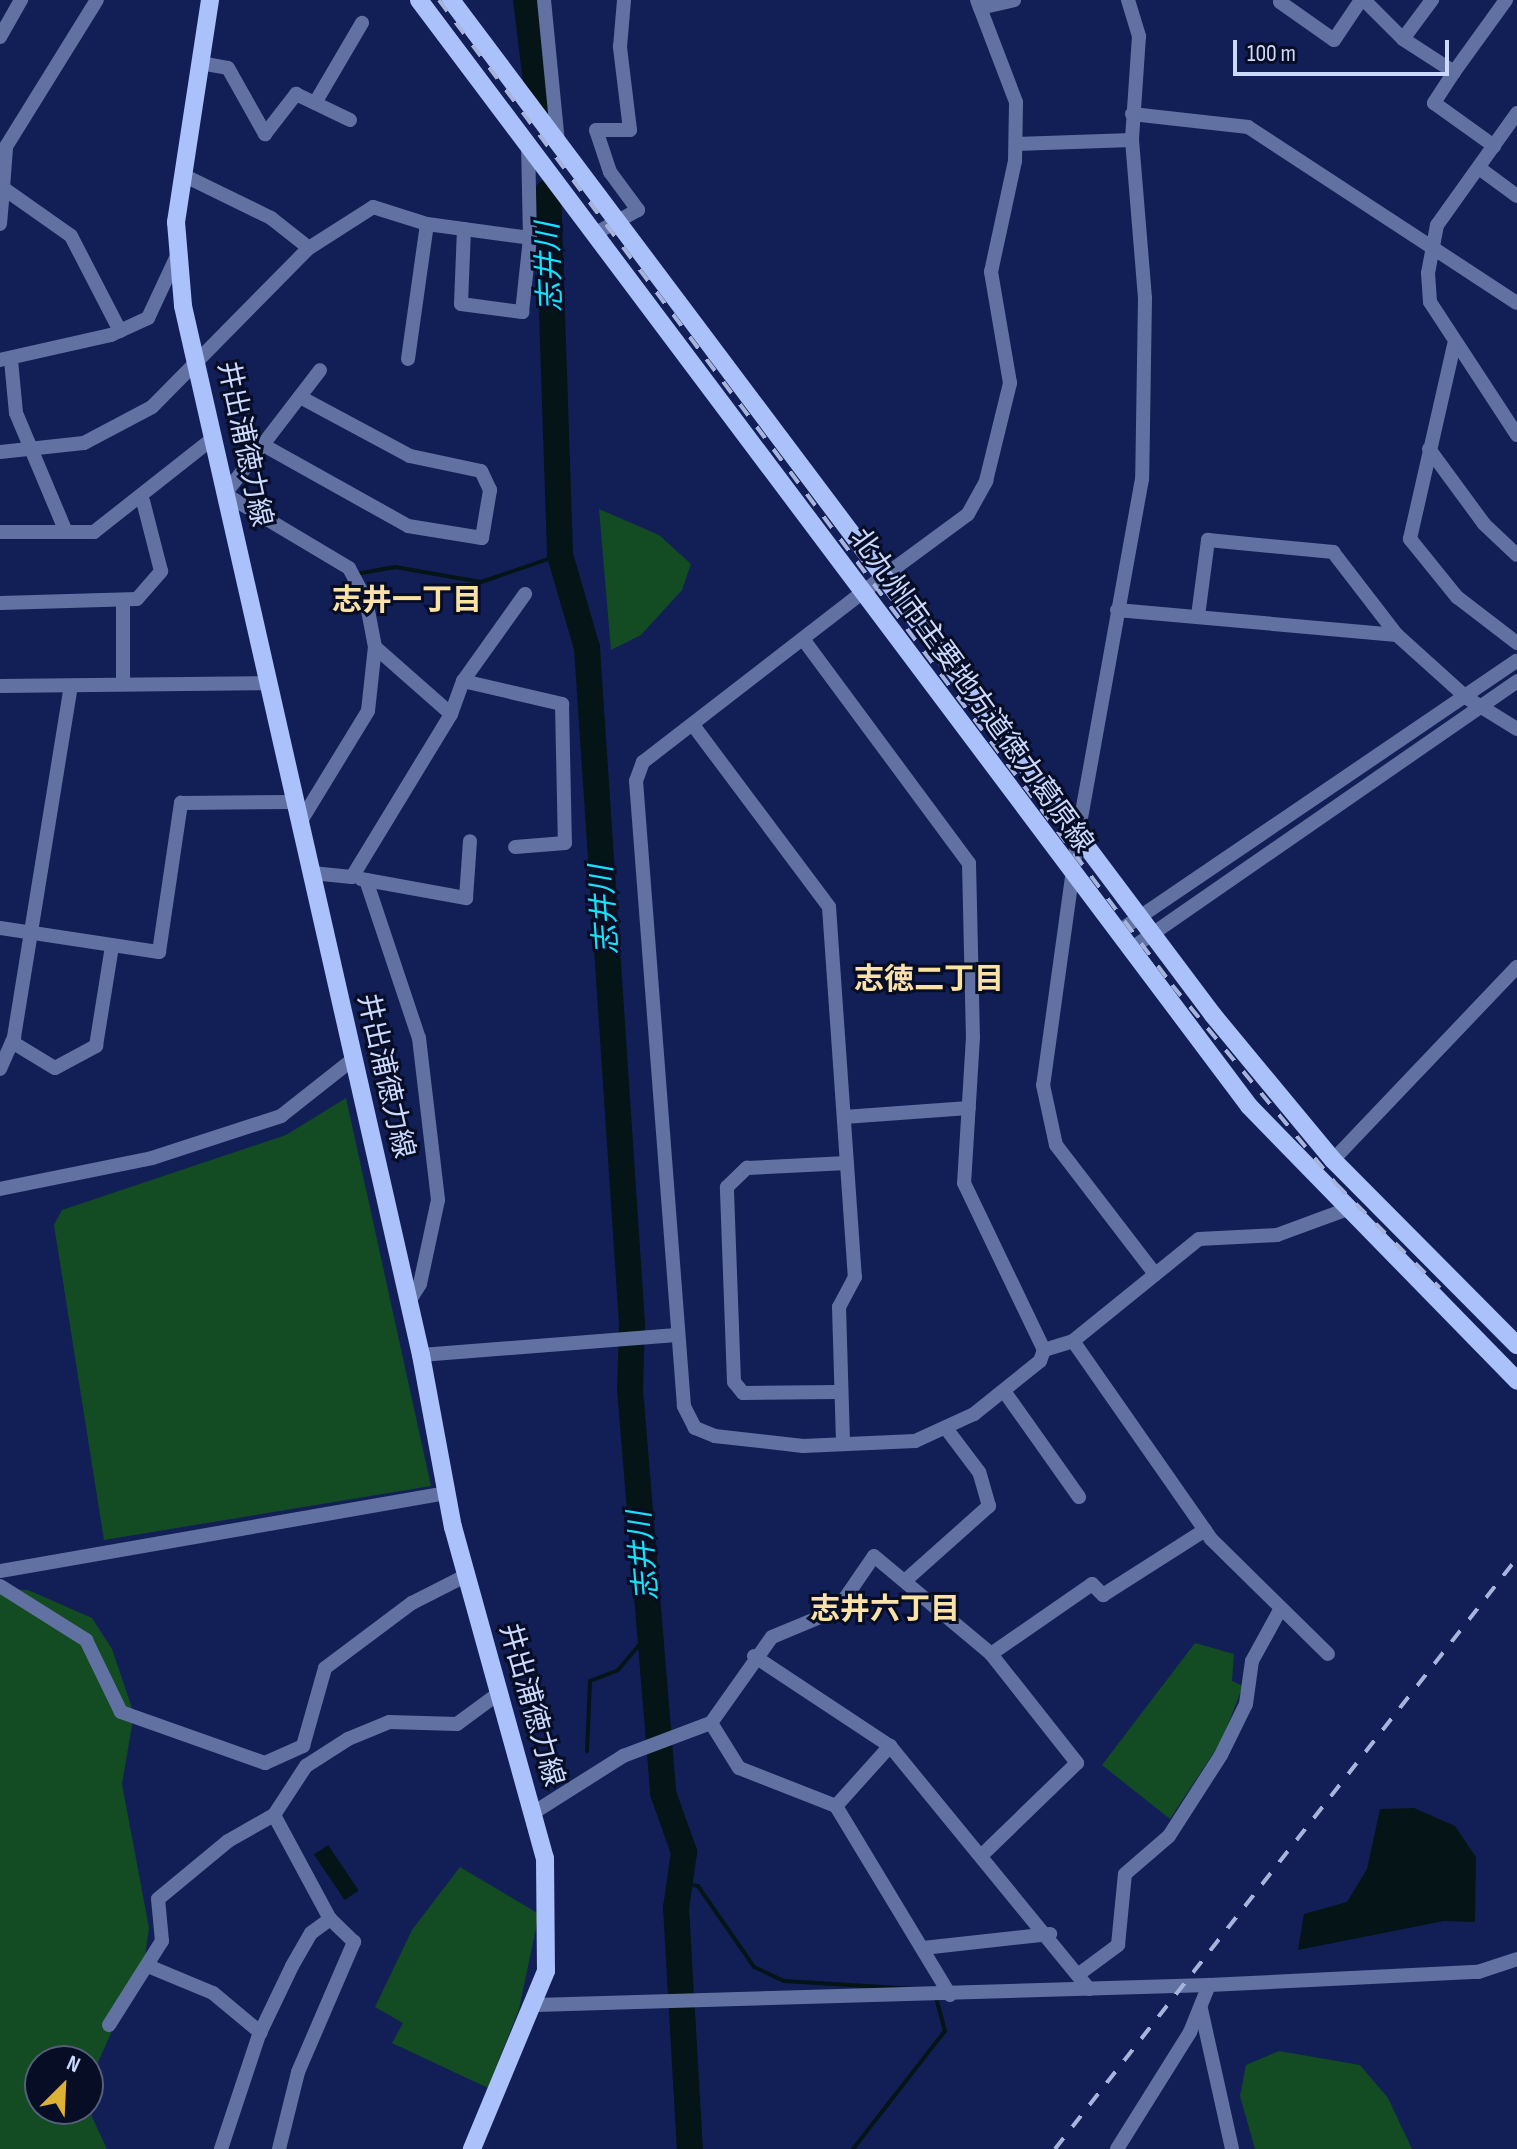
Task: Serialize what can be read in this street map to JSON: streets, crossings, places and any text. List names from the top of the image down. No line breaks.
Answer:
{"streets":{"main road":["井出浦徳力線","北九州市主要地方道徳力葛原線"]},"districts":["志井一丁目","志徳二丁目","志井六丁目"],"water":["志井川"],"scale_bar":"100 m","north":"top right"}
